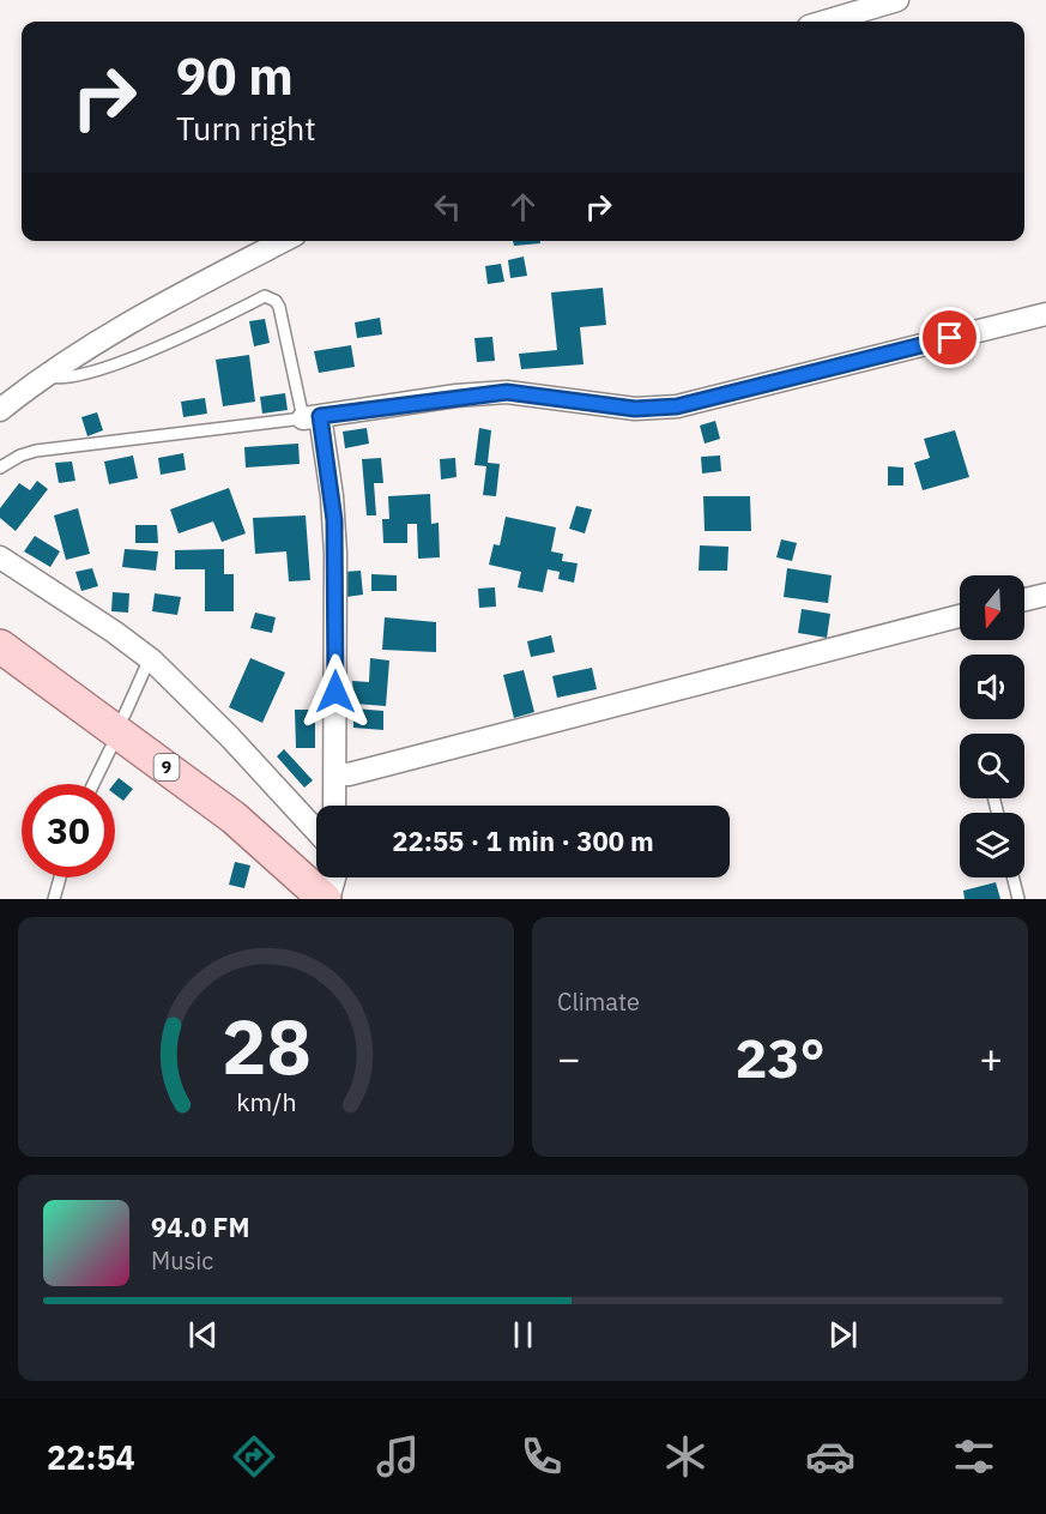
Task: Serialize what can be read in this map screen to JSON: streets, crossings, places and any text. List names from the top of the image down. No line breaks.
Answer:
{"streets":{"main road":["9"]},"north":"bottom","page":{"turn":["90 m","Turn right"],"limit":"30","trip":"22:55 · 1 min · 300 m","tile":"Climate","heat":["−","23°","+"],"song":["94.0 FM","Music"],"tabs":"22:54","gauge":["28","km/h"]}}
